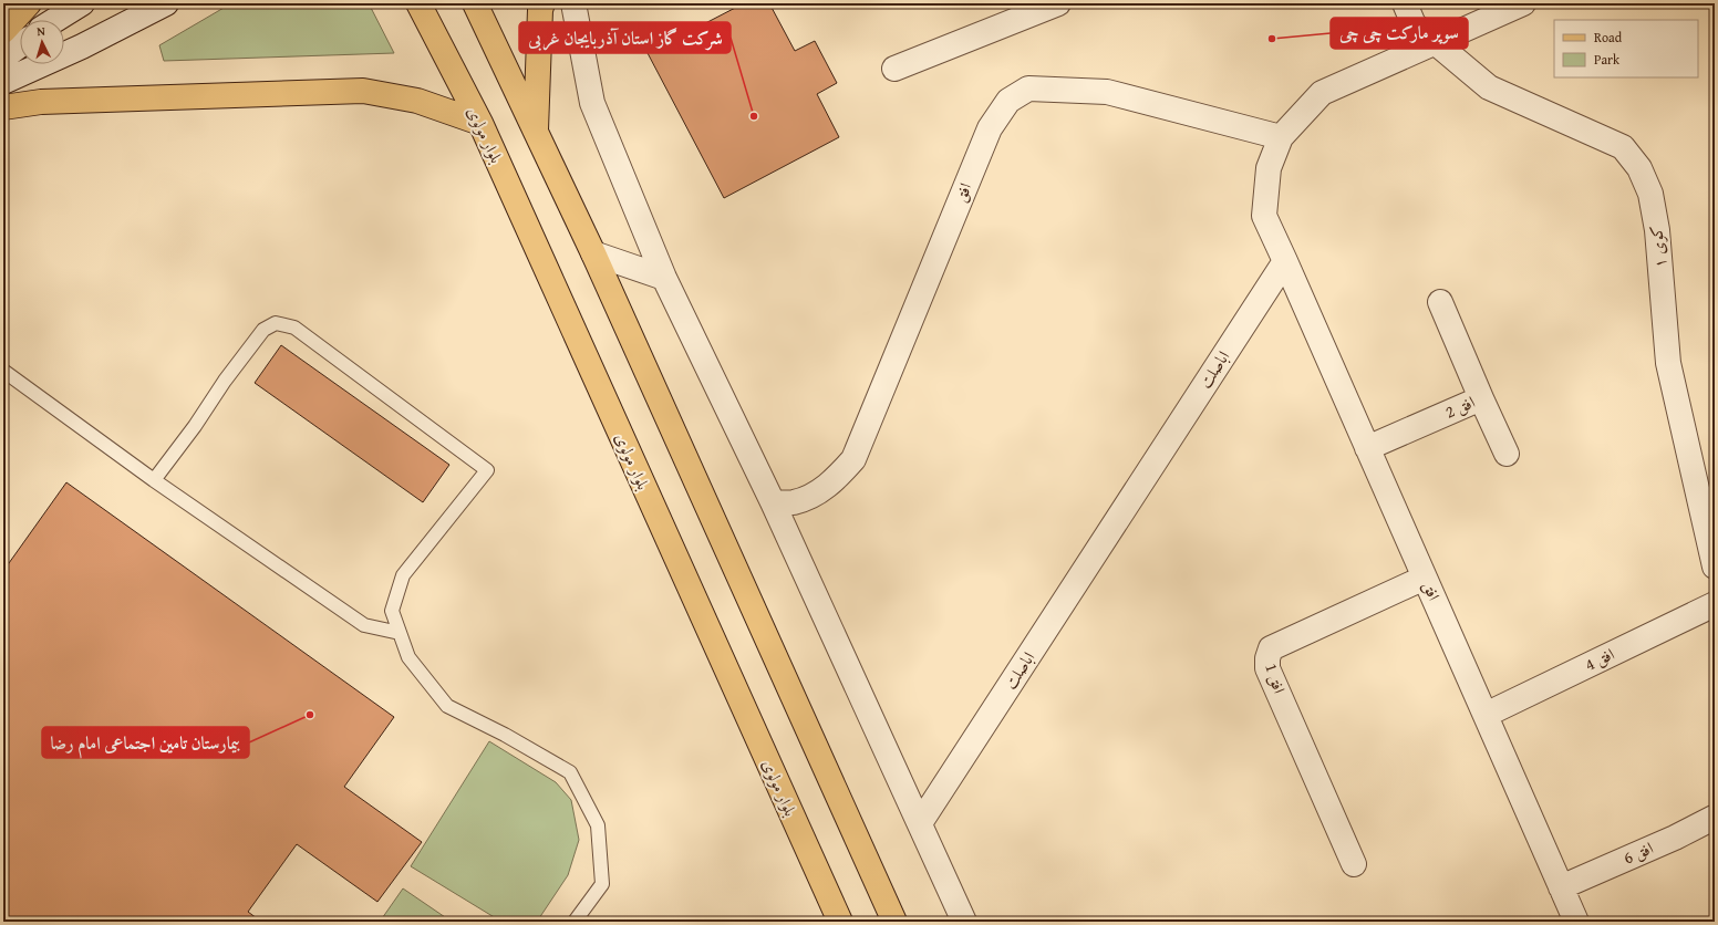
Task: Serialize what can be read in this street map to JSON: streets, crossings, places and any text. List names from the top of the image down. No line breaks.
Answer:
{"streets":{"main road":["بلوار مولوی"],"street":["افق","کوی ۱","اباصلت","افق 2","افق 4","افق 1","افق 6"]},"crossings":[["افق","اباصلت"],["افق","افق 2"],["افق","افق 4"],["افق","افق 1"],["افق","افق 6"]],"places":["سوپر مارکت چی چی","شرکت گاز استان آذربایجان غربی","بیمارستان تامین اجتماعی امام رضا"],"legend":["Road","Park"],"north":"top"}
